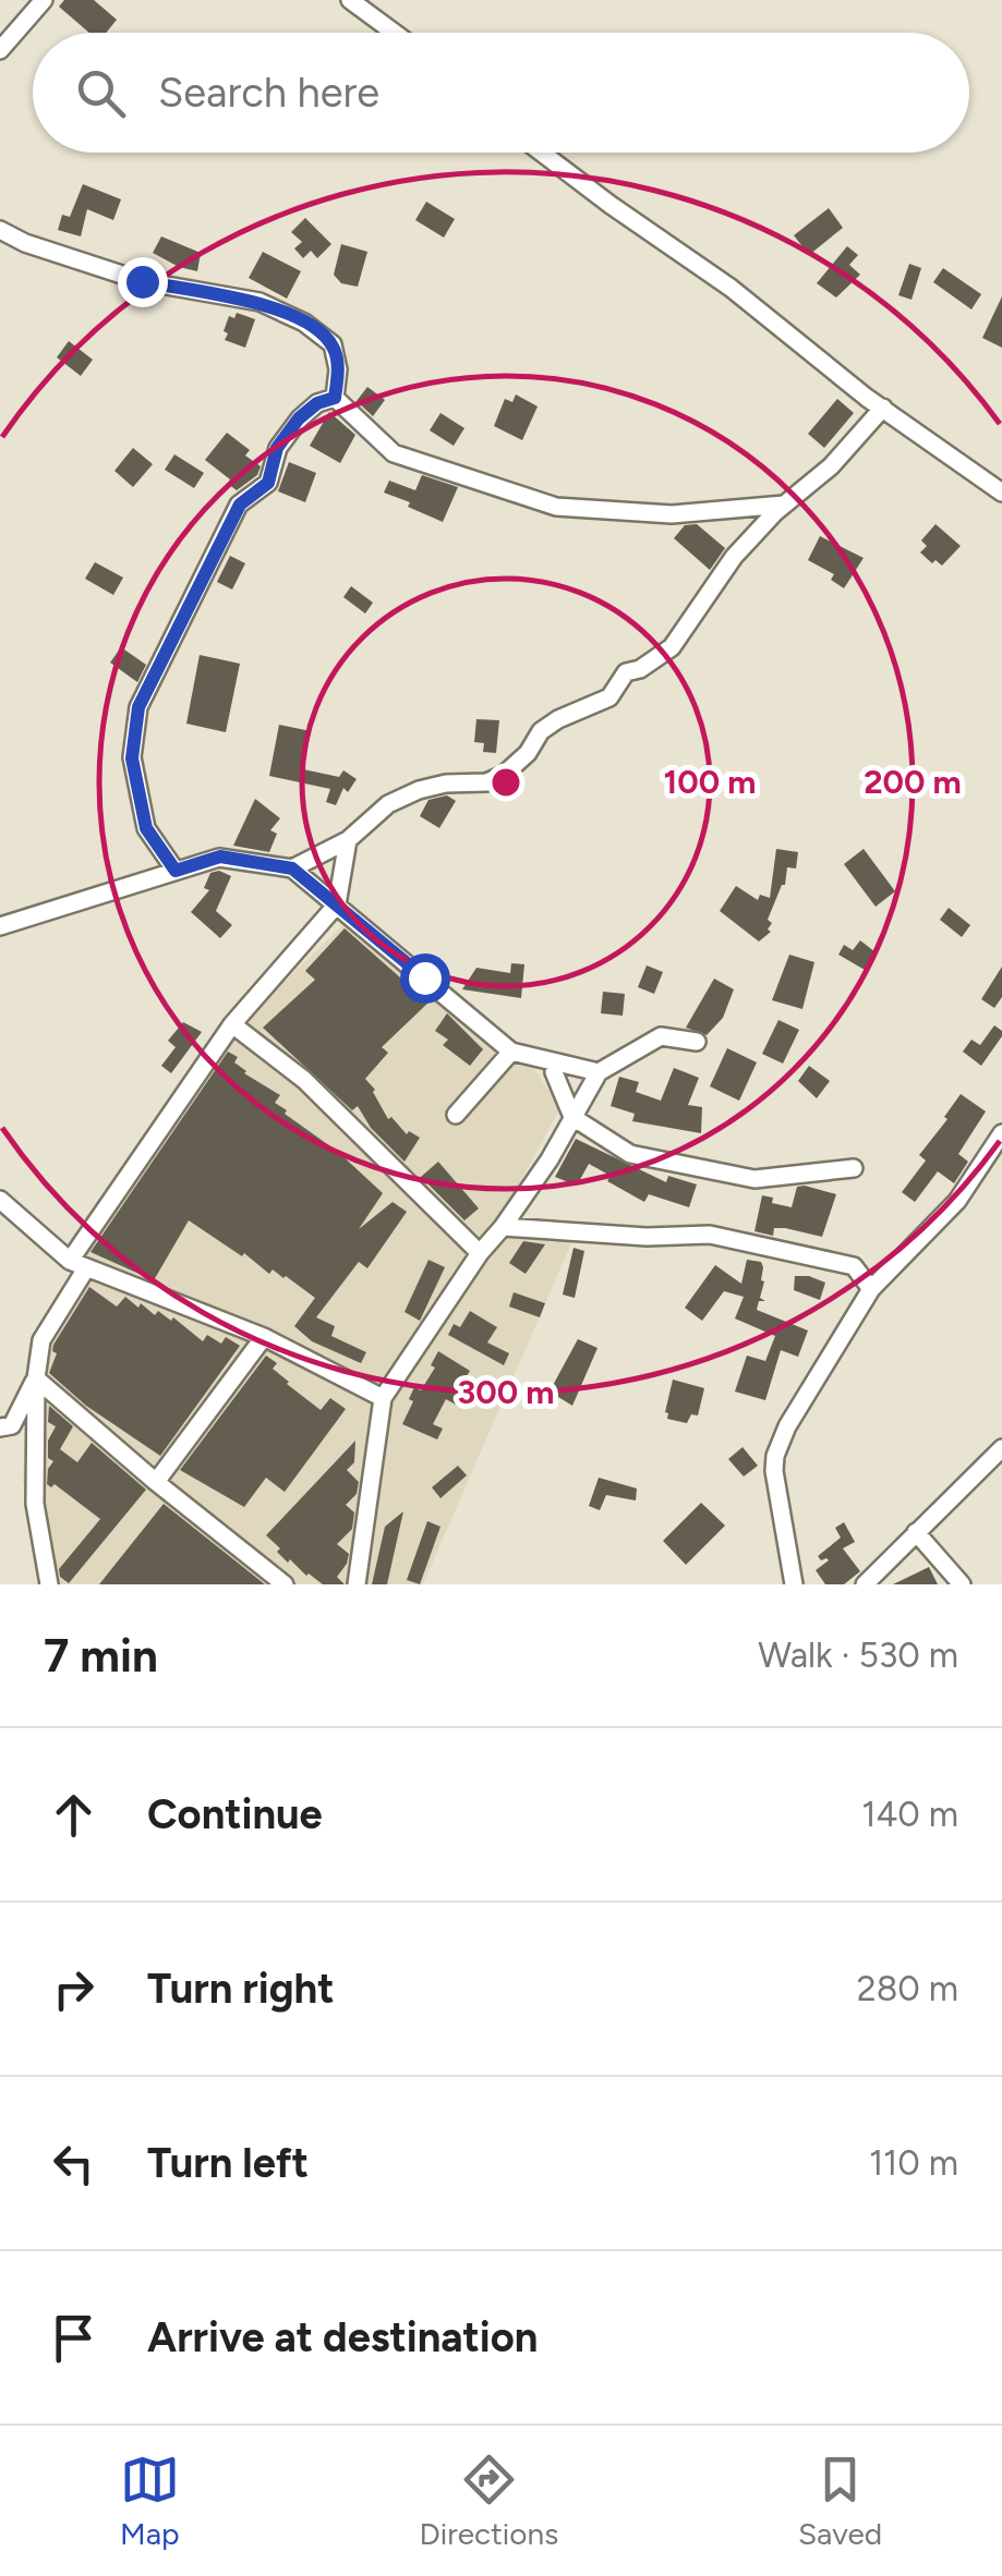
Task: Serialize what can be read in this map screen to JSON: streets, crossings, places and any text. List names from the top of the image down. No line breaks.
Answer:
{"page":{"search":"Search here","heading":["7 min","Walk · 530 m"],"list":[["Continue","140 m"],["Turn right","280 m"],["Turn left","110 m"],"Arrive at destination"],"nav":["Map","Directions","Saved"]},"rings":["100 m","200 m","300 m"]}
